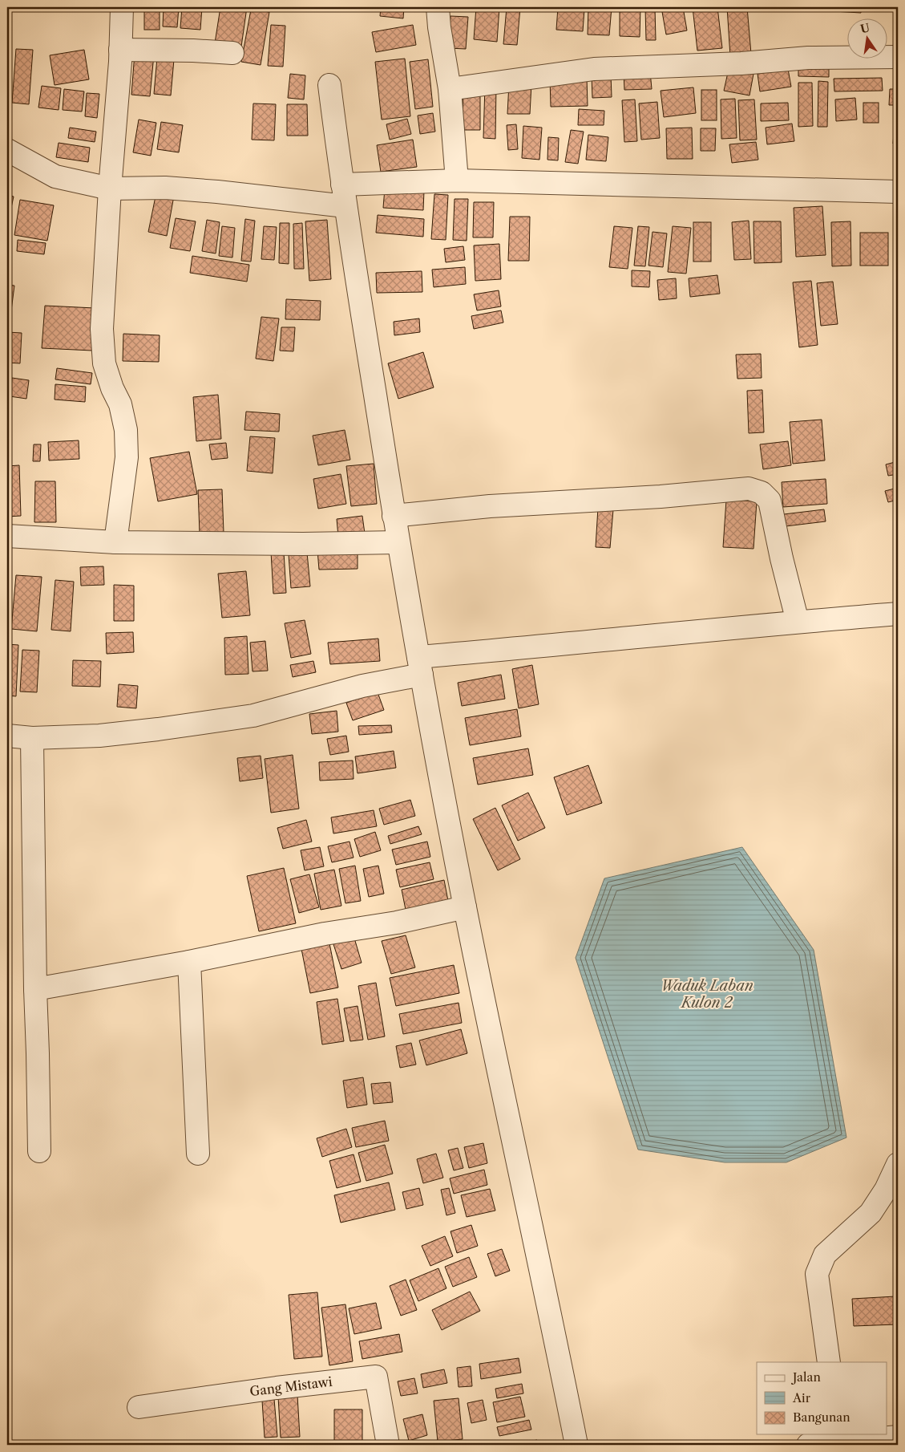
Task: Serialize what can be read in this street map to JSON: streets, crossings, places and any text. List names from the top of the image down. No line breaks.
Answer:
{"streets":{"street":["Gang Mistawi"]},"water":["Waduk Laban Kulon 2"],"legend":["Jalan","Air","Bangunan"],"north":"top"}
